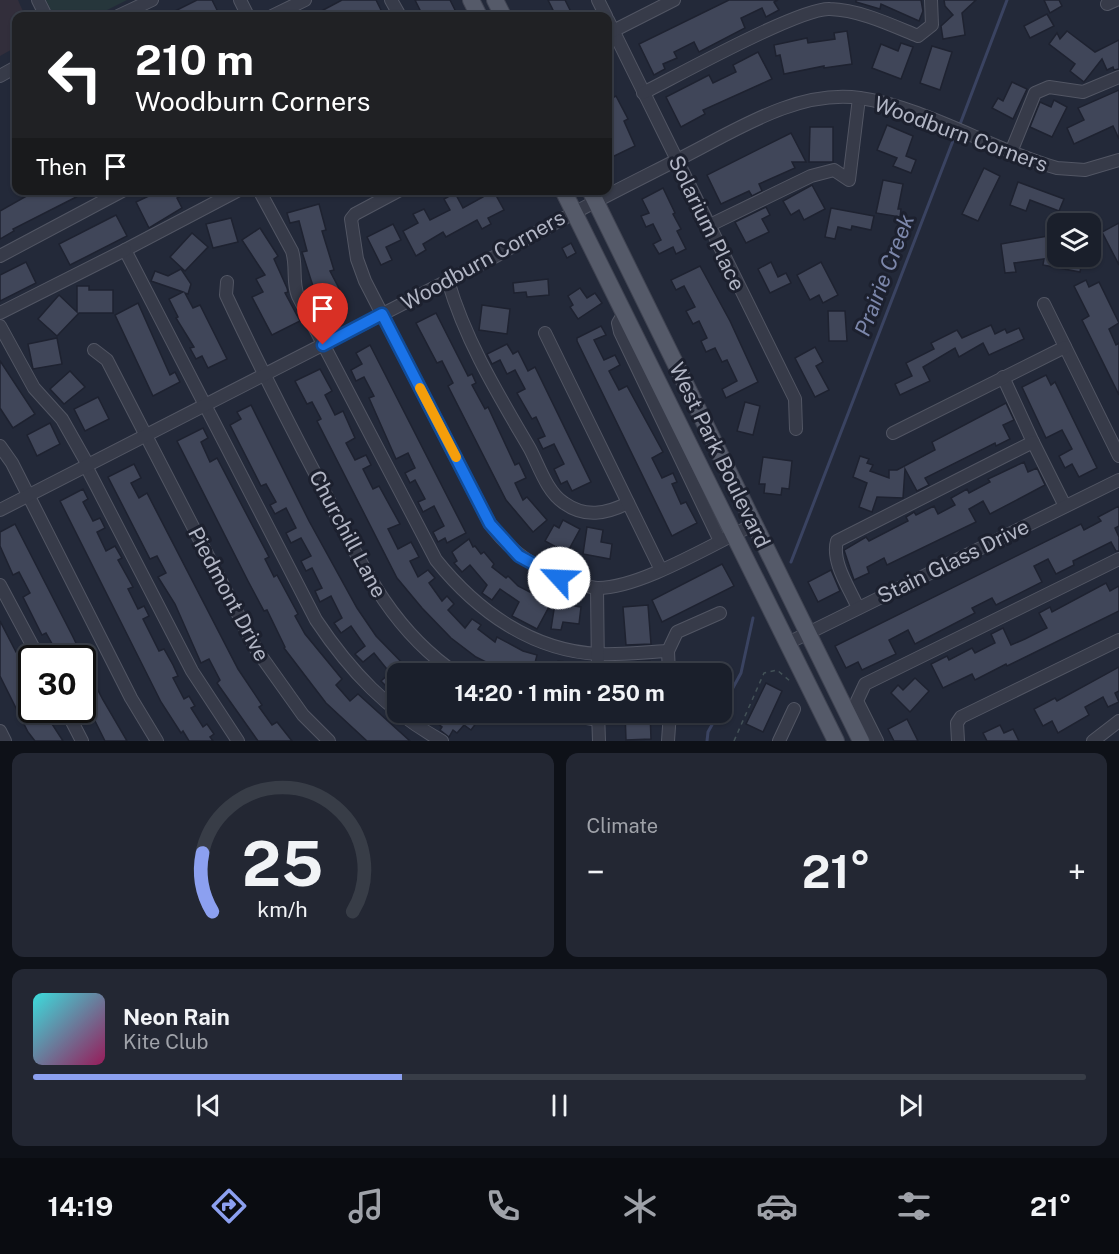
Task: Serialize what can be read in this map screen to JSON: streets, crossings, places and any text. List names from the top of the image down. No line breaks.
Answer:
{"streets":{"main road":["West Park Boulevard"],"street":["Woodburn Corners","Solarium Place","Churchill Lane","Stain Glass Drive","Piedmont Drive"]},"crossings":[["Woodburn Corners","Solarium Place"],["Woodburn Corners","West Park Boulevard"],["Woodburn Corners","Churchill Lane"],["Woodburn Corners","Piedmont Drive"],["West Park Boulevard","Stain Glass Drive"]],"water":["Prairie Creek"],"page":{"turn":["210 m","Woodburn Corners"],"then":"Then","limit":"30","trip":"14:20 · 1 min · 250 m","tile":"Climate","heat":["−","21°","+"],"song":["Neon Rain","Kite Club"],"tabs":["14:19","21°"],"gauge":["25","km/h"]}}
